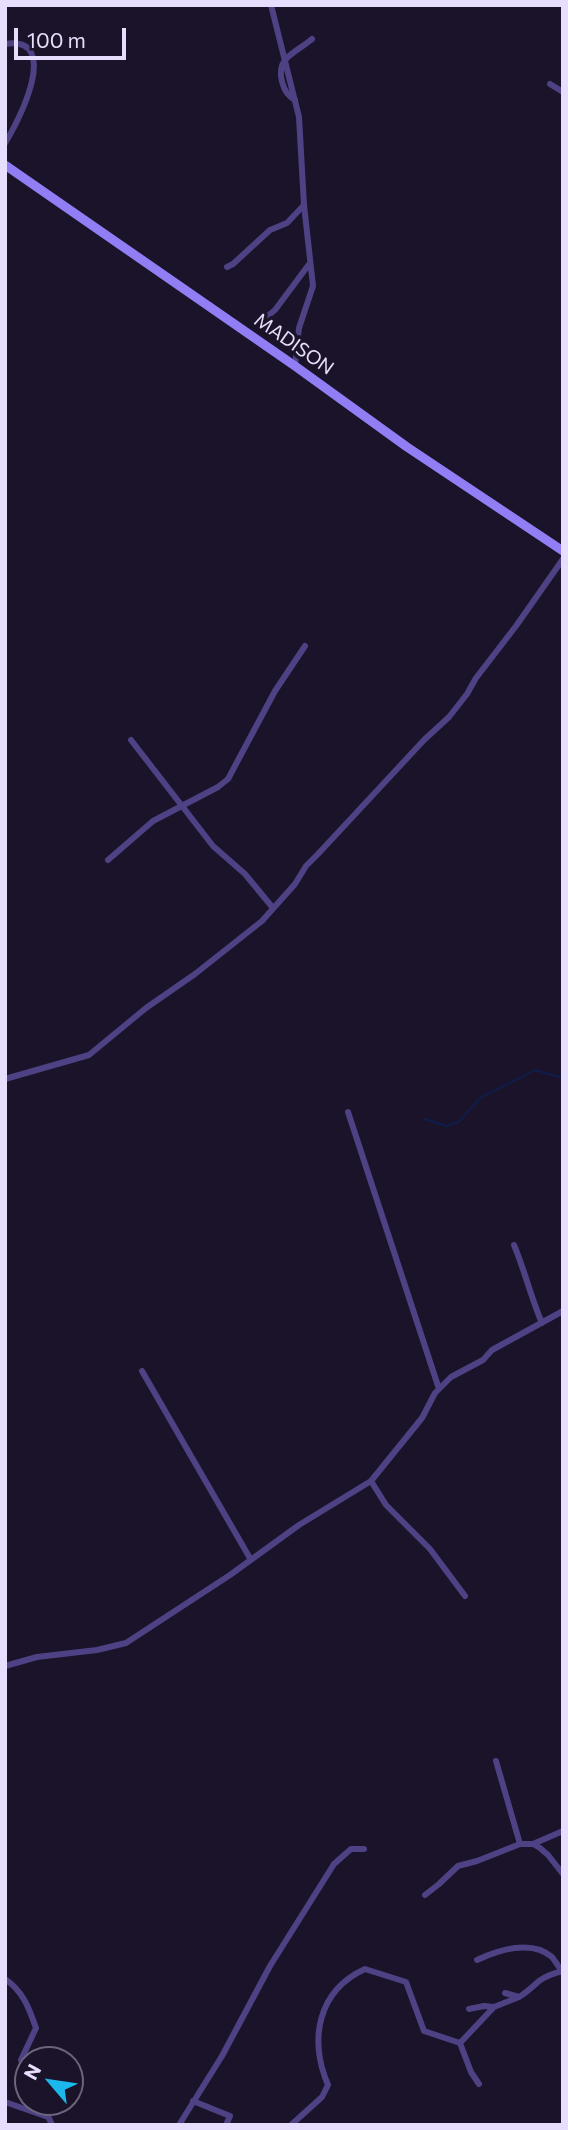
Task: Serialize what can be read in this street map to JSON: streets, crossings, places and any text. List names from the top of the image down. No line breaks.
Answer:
{"streets":{"street":["MADISON"]},"scale_bar":"100 m","north":"top left"}
